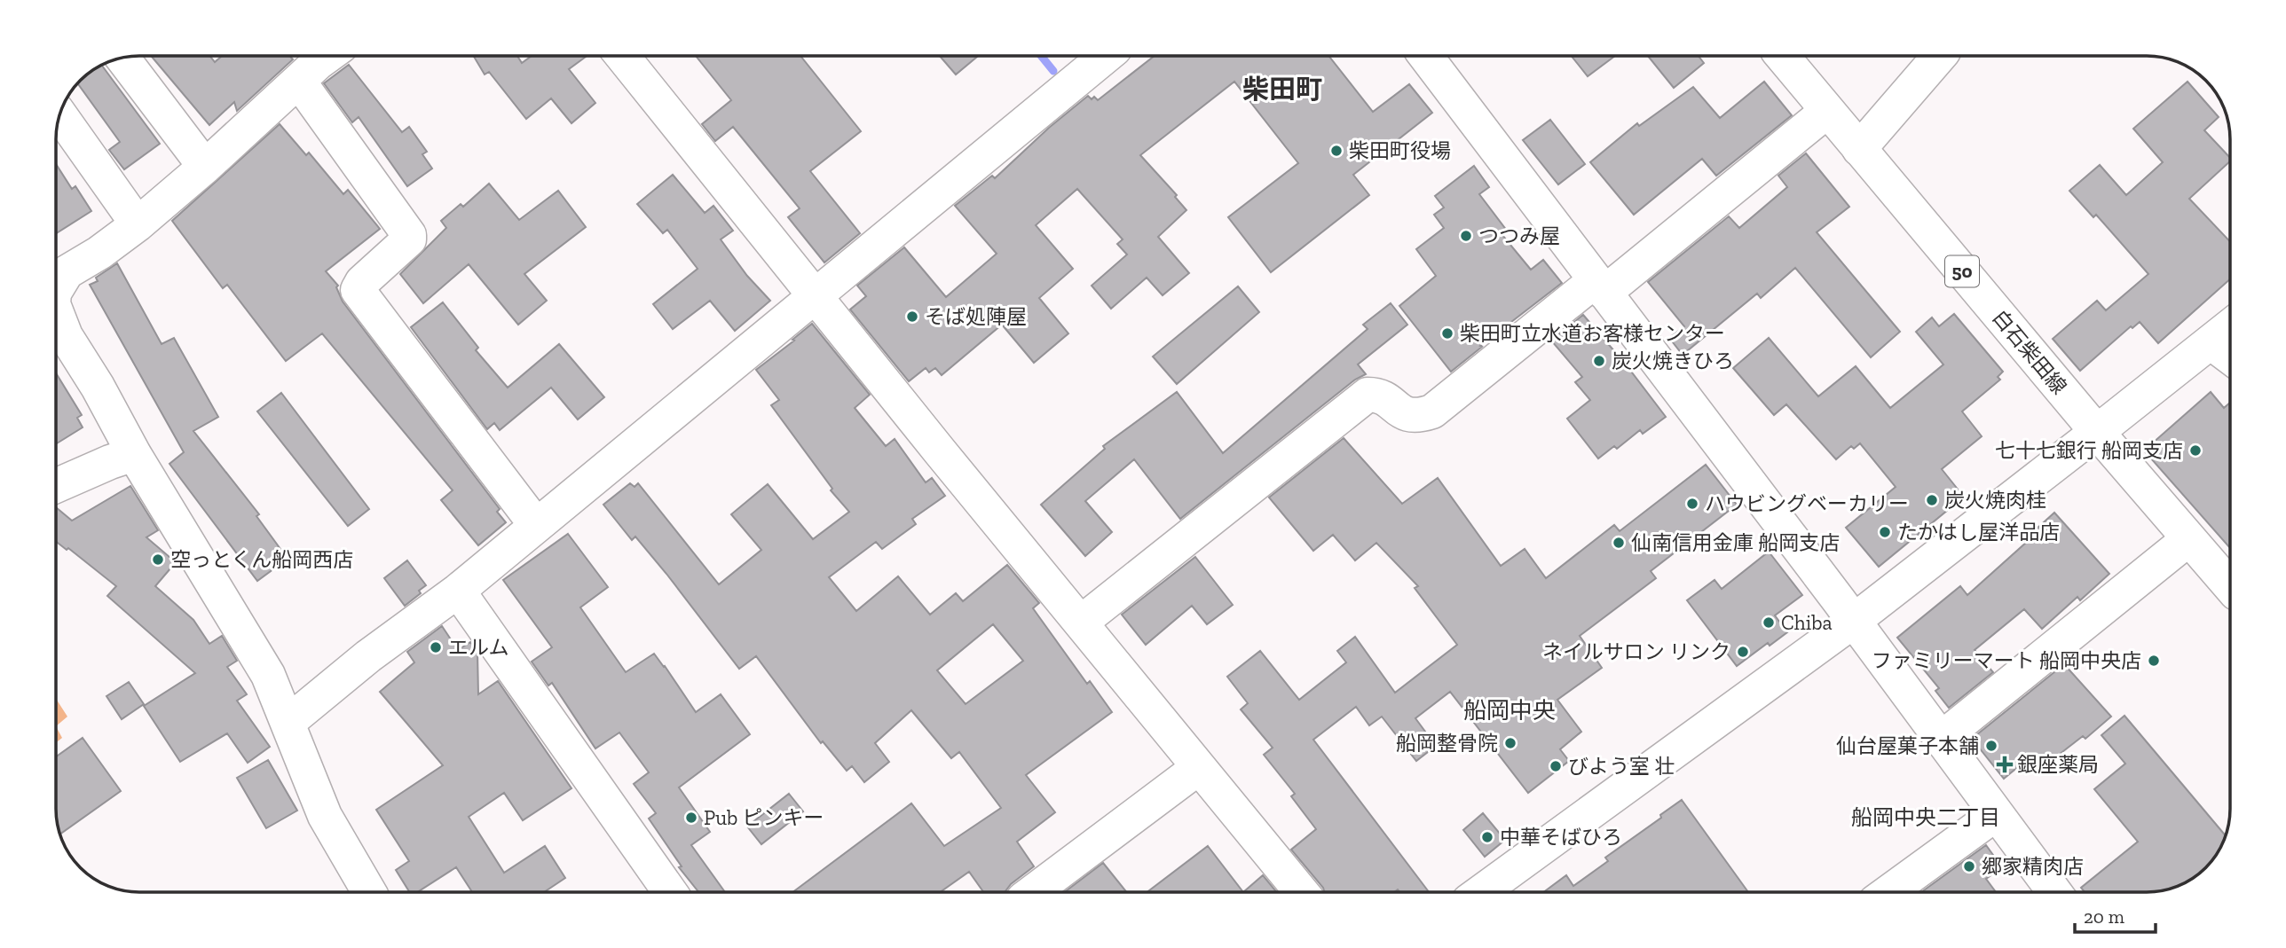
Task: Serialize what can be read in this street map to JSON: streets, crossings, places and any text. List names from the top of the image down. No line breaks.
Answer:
{"streets":{"street":["50","白石柴田線"]},"districts":["柴田町","船岡中央","船岡中央二丁目"],"places":{"other":["柴田町役場","つつみ屋","そば処陣屋","柴田町立水道お客様センター","炭火焼きひろ","七十七銀行 船岡支店","炭火焼肉桂","ハウビングベーカリー","たかはし屋洋品店","仙南信用金庫 船岡支店","空っとくん船岡西店","Chiba","エルム","ネイルサロン リンク","ファミリーマート 船岡中央店","船岡整骨院","仙台屋菓子本舗","びよう室 壮","Pub ピンキー","中華そばひろ","郷家精肉店"],"health":["銀座薬局"]},"scale_bar":"20 m"}
